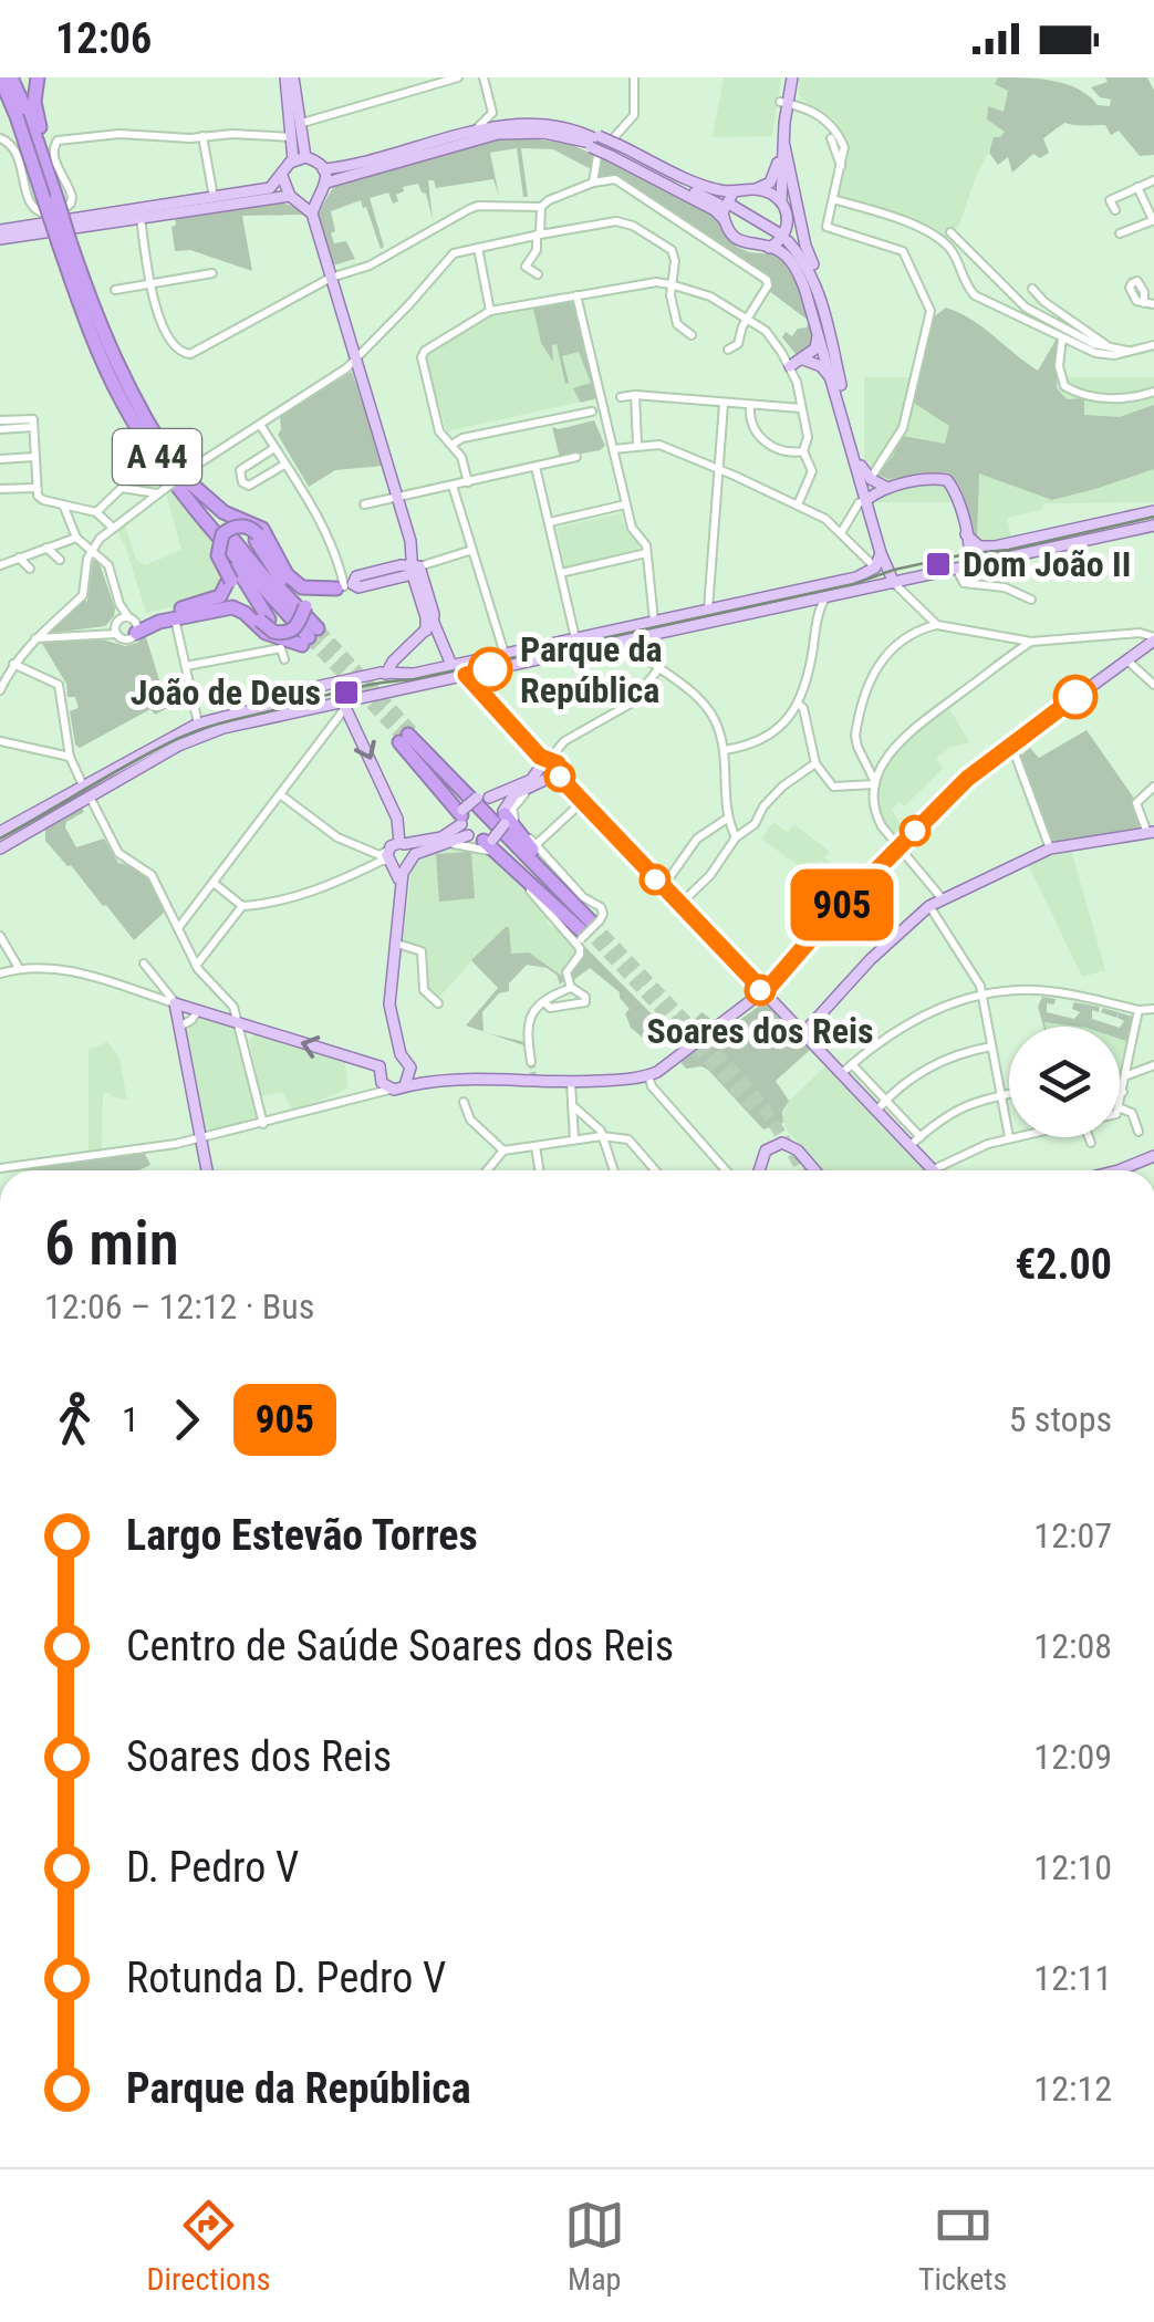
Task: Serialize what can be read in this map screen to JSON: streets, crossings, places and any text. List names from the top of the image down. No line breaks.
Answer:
{"streets":{"highway":["A 44"]},"places":{"transit":["Dom João II","João de Deus"],"other":["Parque da República","Soares dos Reis"]},"lines":["bus line 905"],"page":{"status":"12:06","on_map":"905","heading":["6 min","12:06 – 12:12 · Bus","€2.00"],"legs":["1","905","5 stops"],"list":[{"name":"Largo Estevão Torres","value":"12:07"},{"name":"Centro de Saúde Soares dos Reis","value":"12:08"},{"name":"Soares dos Reis","value":"12:09"},{"name":"D. Pedro V","value":"12:10"},{"name":"Rotunda D. Pedro V","value":"12:11"},{"name":"Parque da República","value":"12:12"}],"tabs":["Directions","Map","Tickets"]}}
